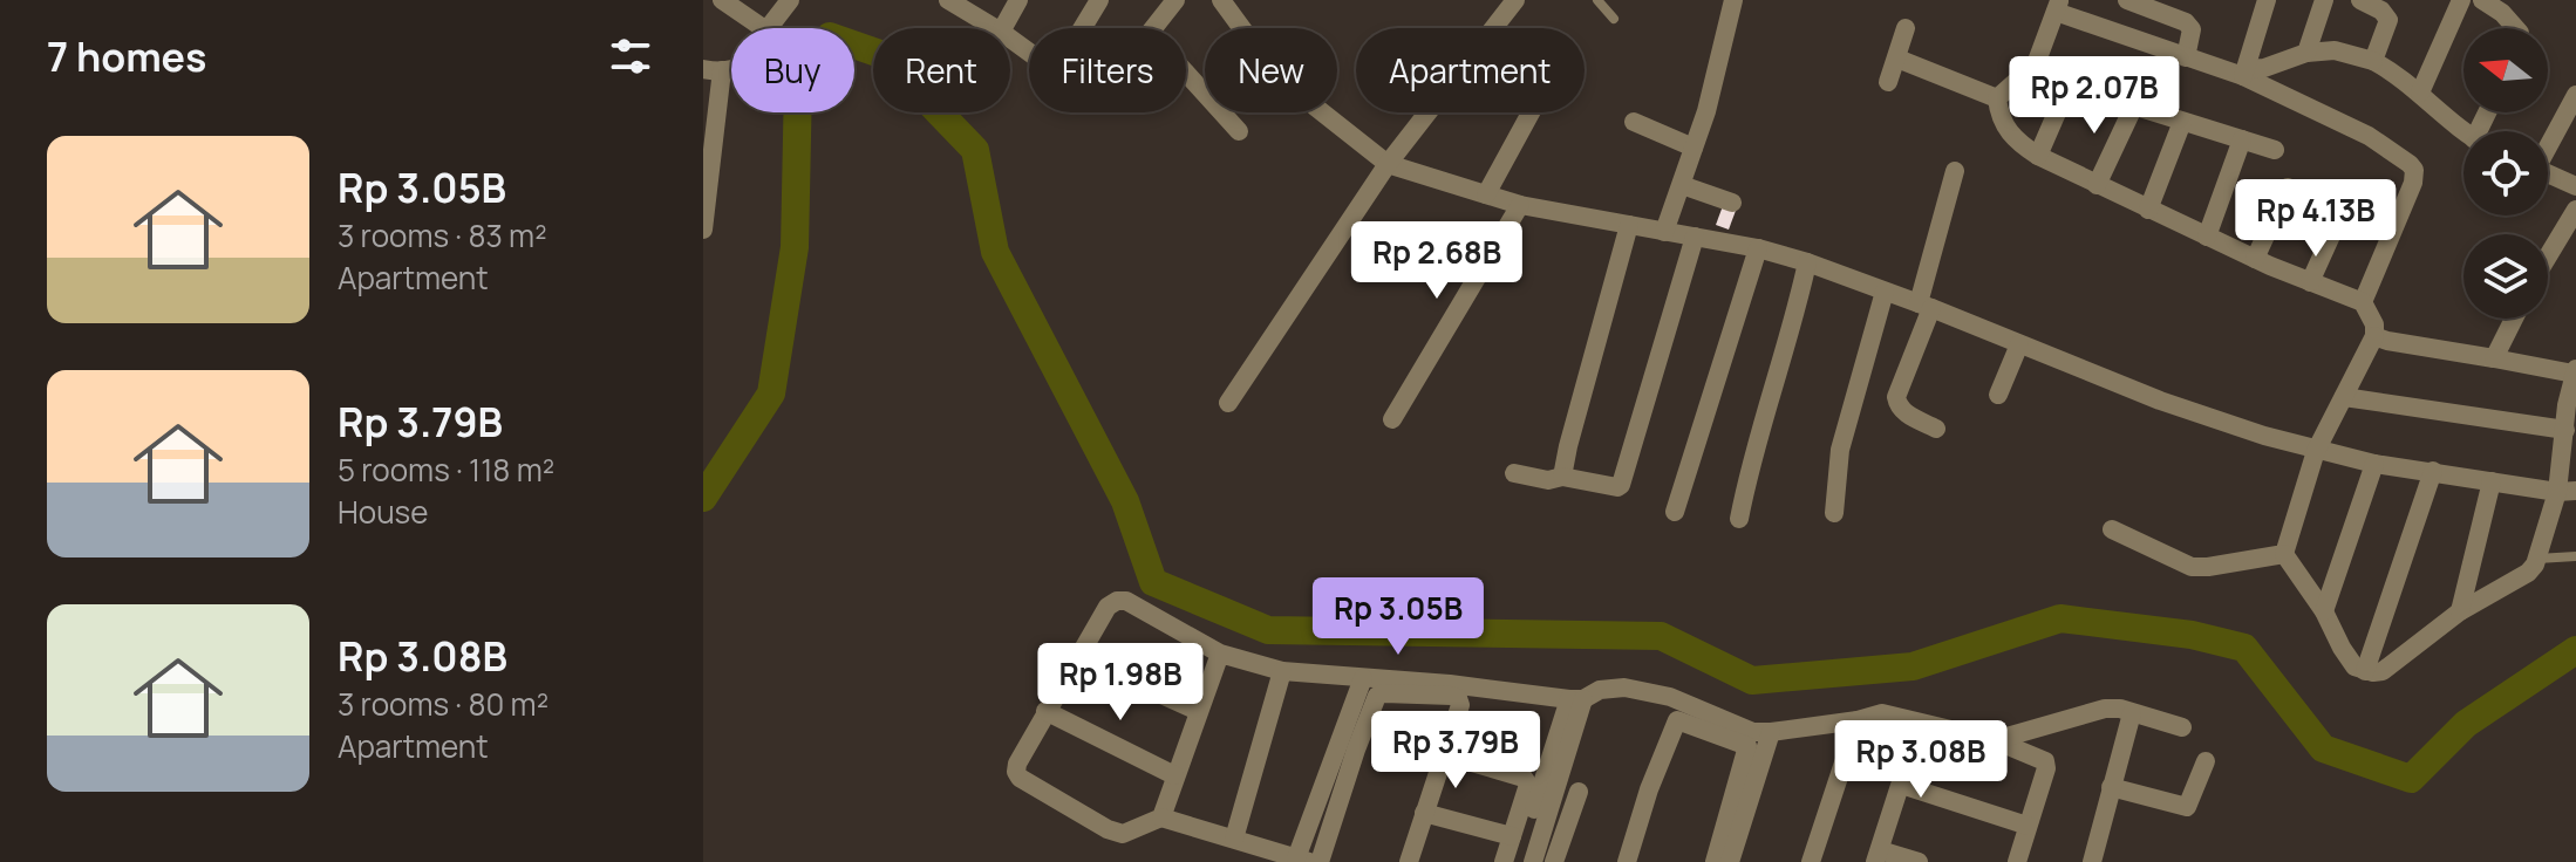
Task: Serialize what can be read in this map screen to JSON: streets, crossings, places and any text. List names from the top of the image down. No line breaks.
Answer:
{"north":"left","page":{"heading":"7 homes","chip":["Buy","Rent","Filters","New","Apartment"],"price":["Rp 2.07B","Rp 4.13B","Rp 2.68B","Rp 3.05B","Rp 1.98B","Rp 3.79B","Rp 3.08B"],"list":[{"name":"Rp 3.05B","note":"3 rooms · 83 m² · Apartment"},{"name":"Rp 3.79B","note":"5 rooms · 118 m² · House"},{"name":"Rp 3.08B","note":"3 rooms · 80 m² · Apartment"}]}}
